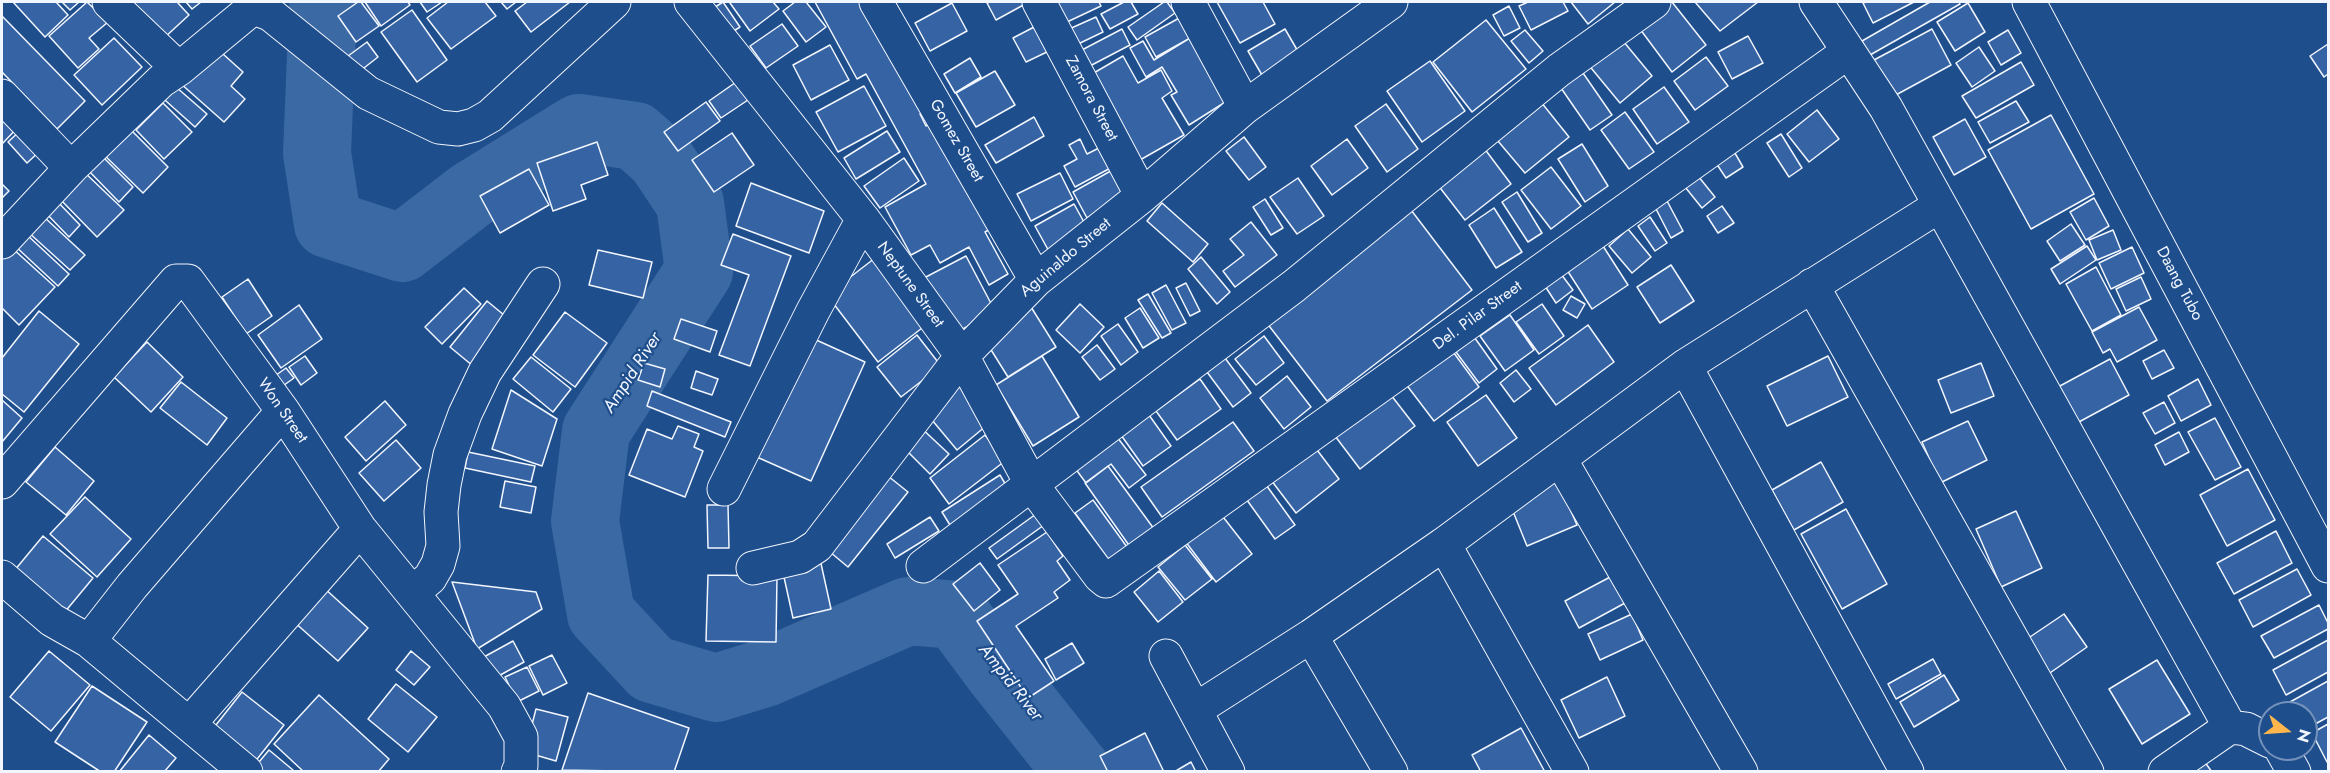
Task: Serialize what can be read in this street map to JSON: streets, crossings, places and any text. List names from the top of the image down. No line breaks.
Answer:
{"streets":{"street":["Zamora Street","Gomez Street","Aguinaldo Street","Daang Tubo","Neptune Street","Del. Pilar Street","Won Street"]},"crossings":[["Zamora Street","Aguinaldo Street"],["Gomez Street","Aguinaldo Street"],["Aguinaldo Street","Neptune Street"],["Neptune Street","Del. Pilar Street"]],"water":["Ampid River"],"north":"right"}
